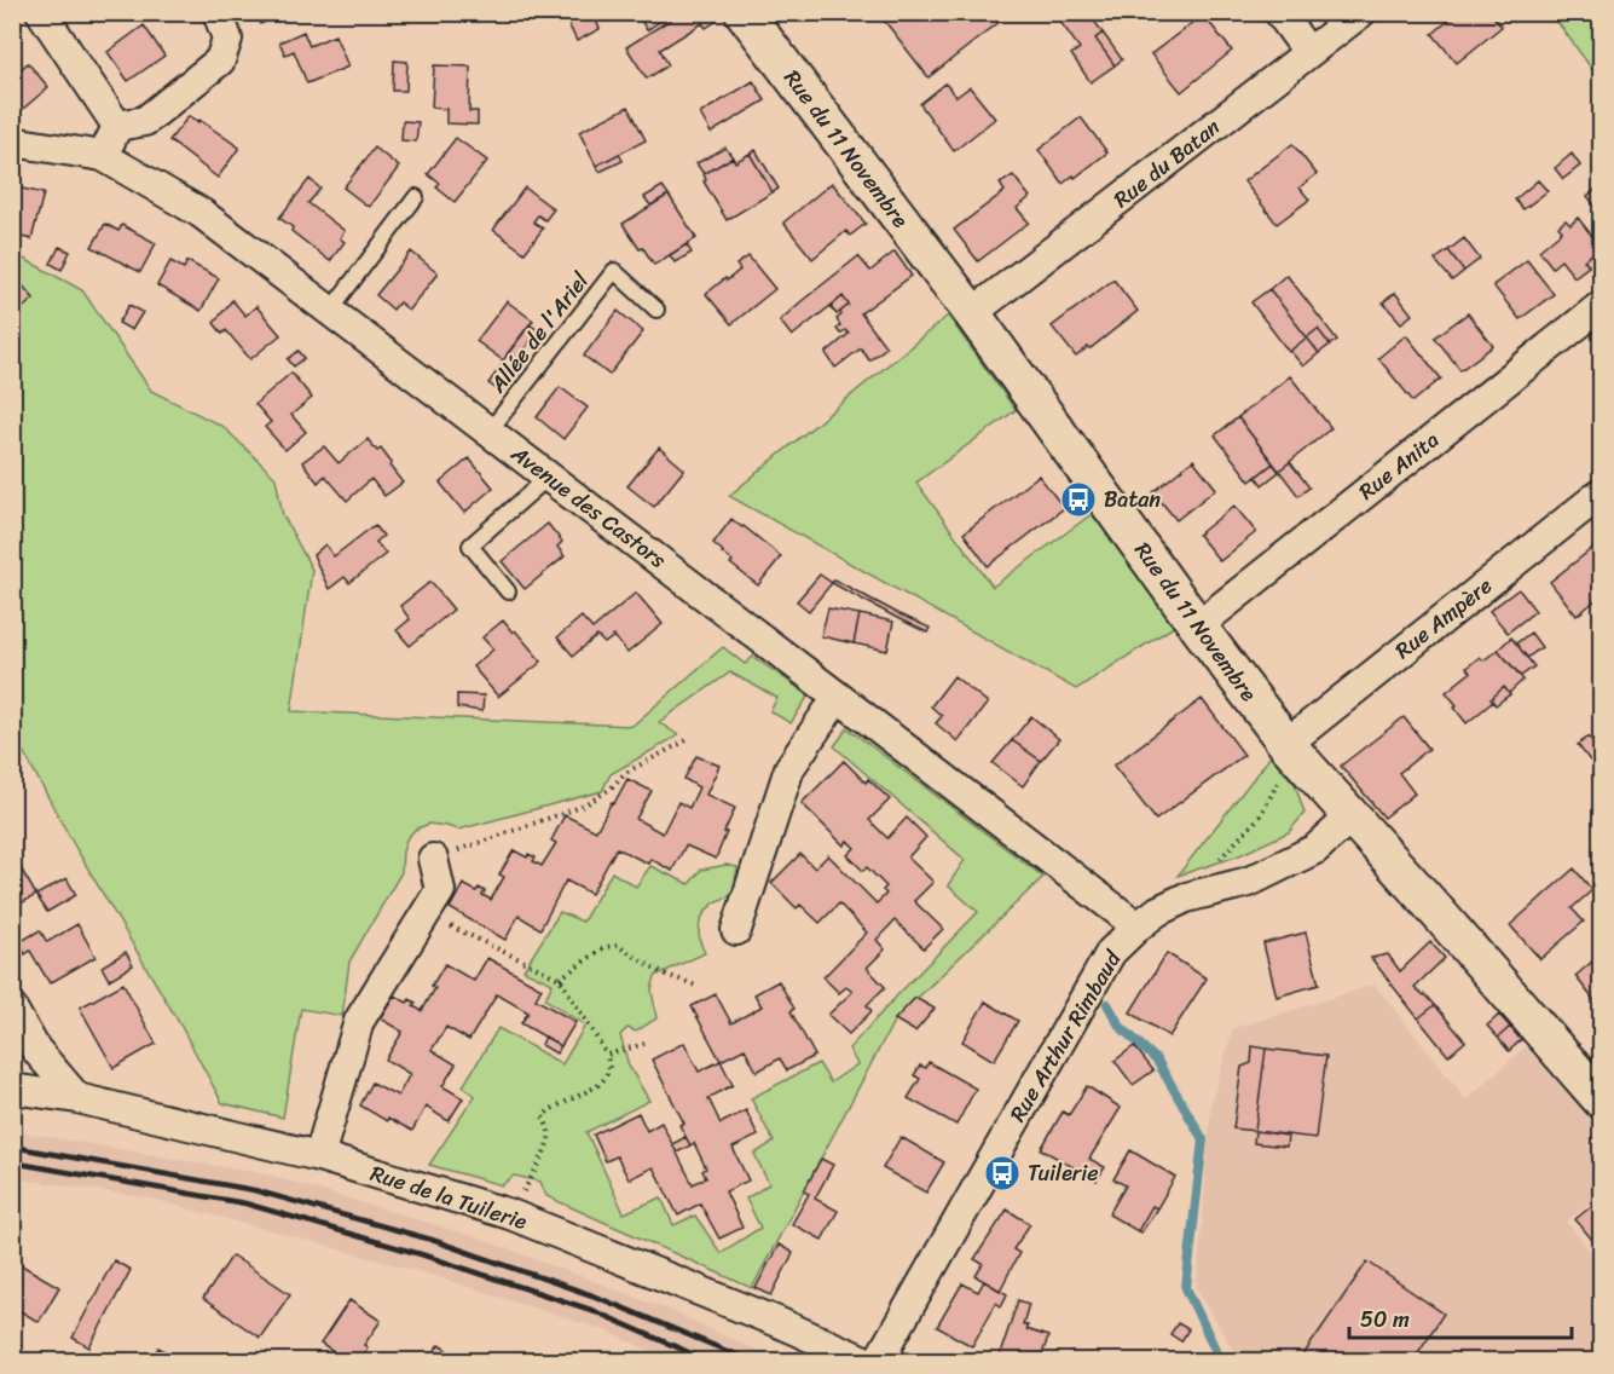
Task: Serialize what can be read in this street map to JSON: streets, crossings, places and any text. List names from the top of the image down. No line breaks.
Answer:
{"streets":{"street":["Rue du 11 Novembre","Rue du Batan","Rue Anita","Avenue des Castors","Rue Ampère","Rue Arthur Rimbaud","Rue de la Tuilerie"],"lane":["Allée de l'Ariel"]},"crossings":[["Rue du 11 Novembre","Rue du Batan"],["Rue du 11 Novembre","Rue Anita"],["Rue du 11 Novembre","Rue Ampère"],["Rue du 11 Novembre","Rue Arthur Rimbaud"],["Allée de l'Ariel","Avenue des Castors"],["Avenue des Castors","Rue Arthur Rimbaud"]],"places":{"bus stop":["Batan","Tuilerie"]},"scale_bar":"50 m"}
